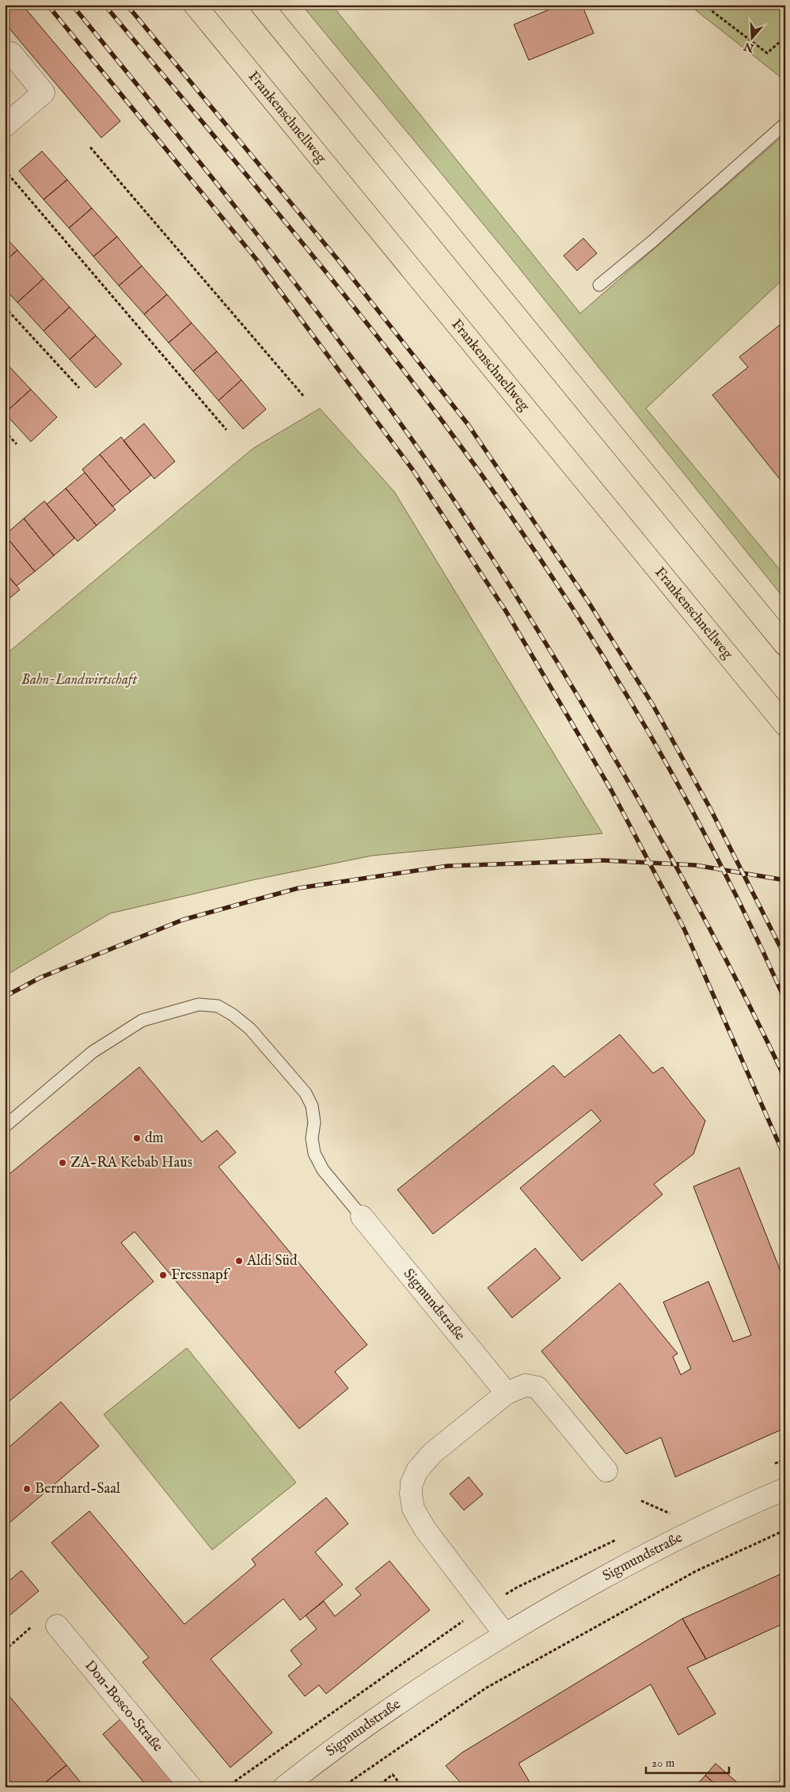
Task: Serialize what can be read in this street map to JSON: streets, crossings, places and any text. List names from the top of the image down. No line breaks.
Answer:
{"streets":{"highway":["Frankenschnellweg"],"street":["Sigmundstraße","Don-Bosco-Straße"]},"parks":["Bahn-Landwirtschaft"],"places":["dm","ZA-RA Kebab Haus","Aldi Süd","Fressnapf","Bernhard-Saal"],"scale_bar":"20 m","north":"bottom"}
